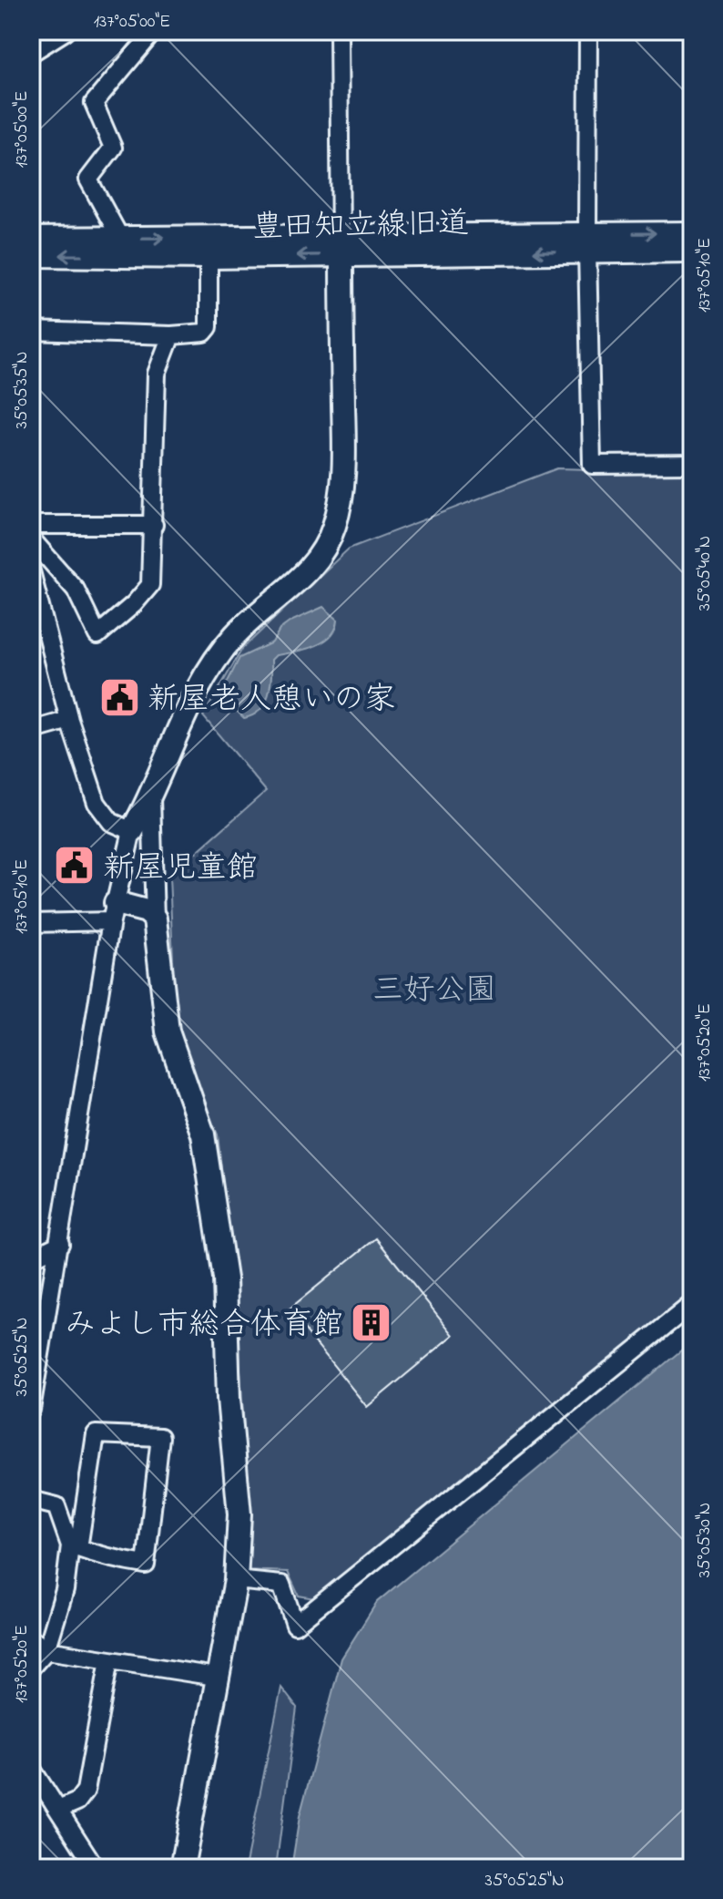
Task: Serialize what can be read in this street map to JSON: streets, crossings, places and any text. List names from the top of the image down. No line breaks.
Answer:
{"streets":{"street":["豊田知立線旧道"]},"parks":["三好公園"],"places":{"public building":["新屋老人憩いの家","新屋児童館"],"building":["みよし市総合体育館"]},"coordinates":["137°05'00\"E","137°05'10\"E","35°05'35\"N","35°05'40\"N","137°05'20\"E","35°05'25\"N","35°05'30\"N"]}
